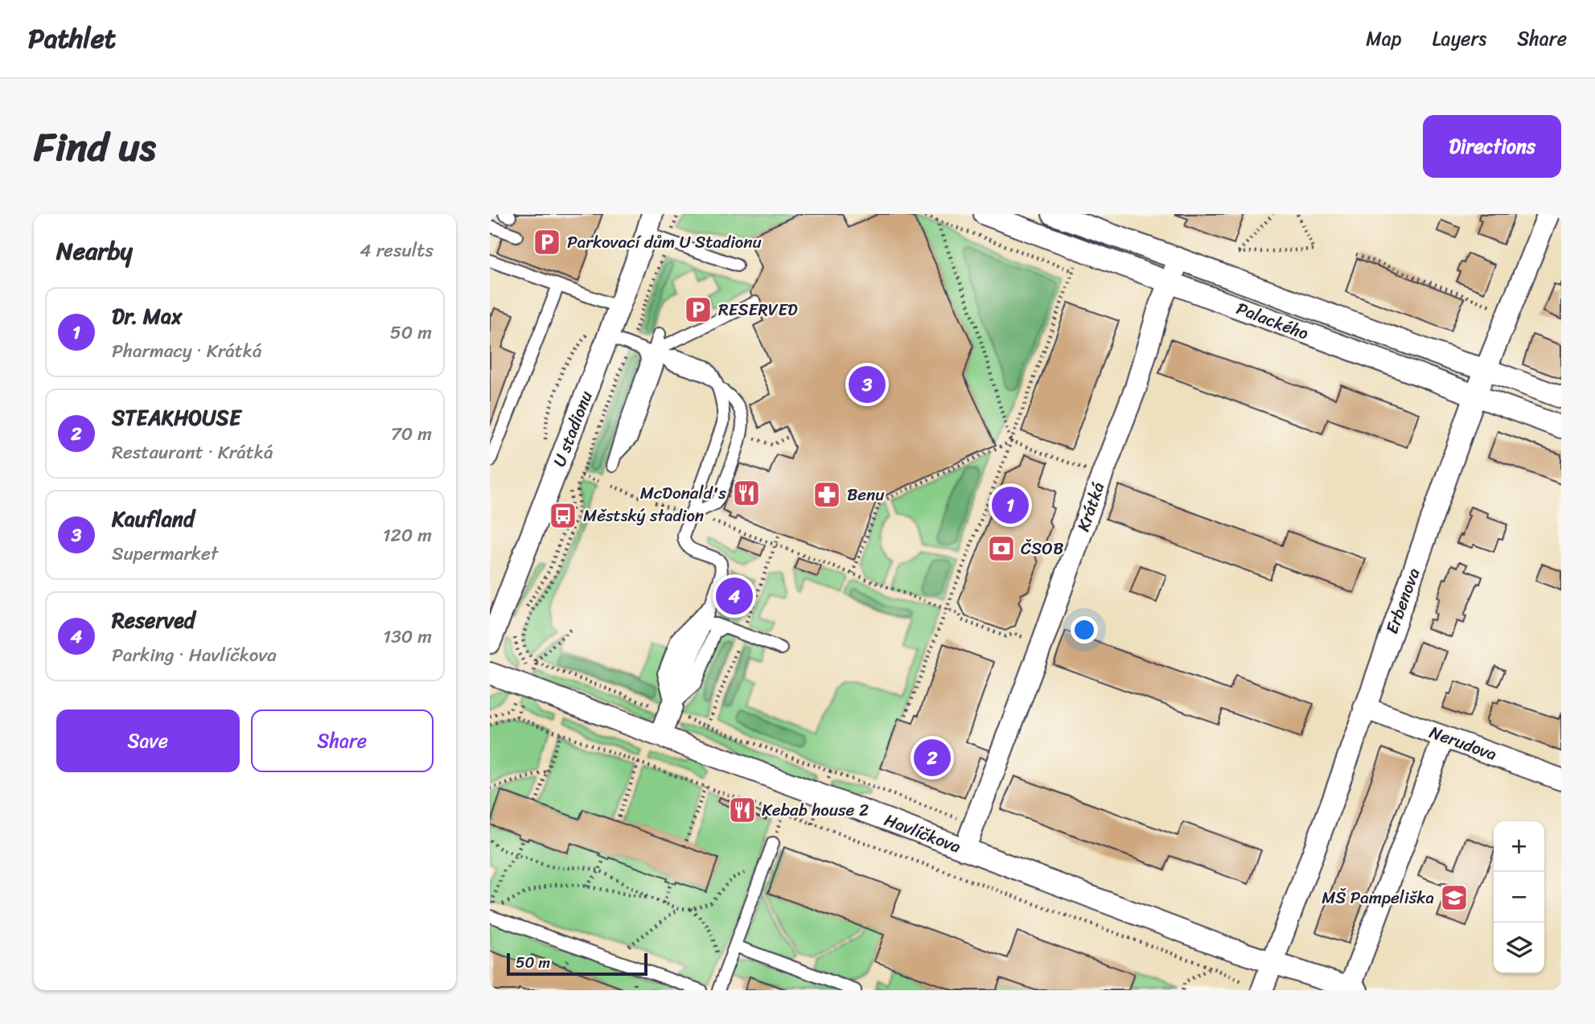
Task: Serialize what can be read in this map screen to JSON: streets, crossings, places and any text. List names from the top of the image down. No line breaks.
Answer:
{"streets":{"street":["Palackého","U stadionu","Krátká","Erbenova","Nerudova","Havlíčkova"]},"crossings":[["Palackého","Krátká"],["Palackého","Erbenova"],["Krátká","Havlíčkova"],["Erbenova","Nerudova"],["Erbenova","Havlíčkova"]],"places":{"parking":["Parkovací dům U Stadionu","RESERVED"],"restaurant":["McDonald's","Kebab house 2"],"pharmacy":["Benu"],"bus stop":["Městský stadion"],"bank":["ČSOB"],"school or university":["MŠ Pampeliška"]},"scale_bar":"50 m","page":{"header":"Pathlet","nav":["Map","Layers","Share"],"title":"Find us","buttons":["Directions",["Save","Share"]],"heading":["Nearby","4 results"],"list":[{"mark":"1","name":"Dr. Max","note":"Pharmacy · Krátká","value":"50 m"},{"mark":"2","name":"STEAKHOUSE","note":"Restaurant · Krátká","value":"70 m"},{"mark":"3","name":"Kaufland","note":"Supermarket","value":"120 m"},{"mark":"4","name":"Reserved","note":"Parking · Havlíčkova","value":"130 m"}],"pins":["3","1","4","2"],"map_buttons":["+","−"],"scale":"50 m"}}
